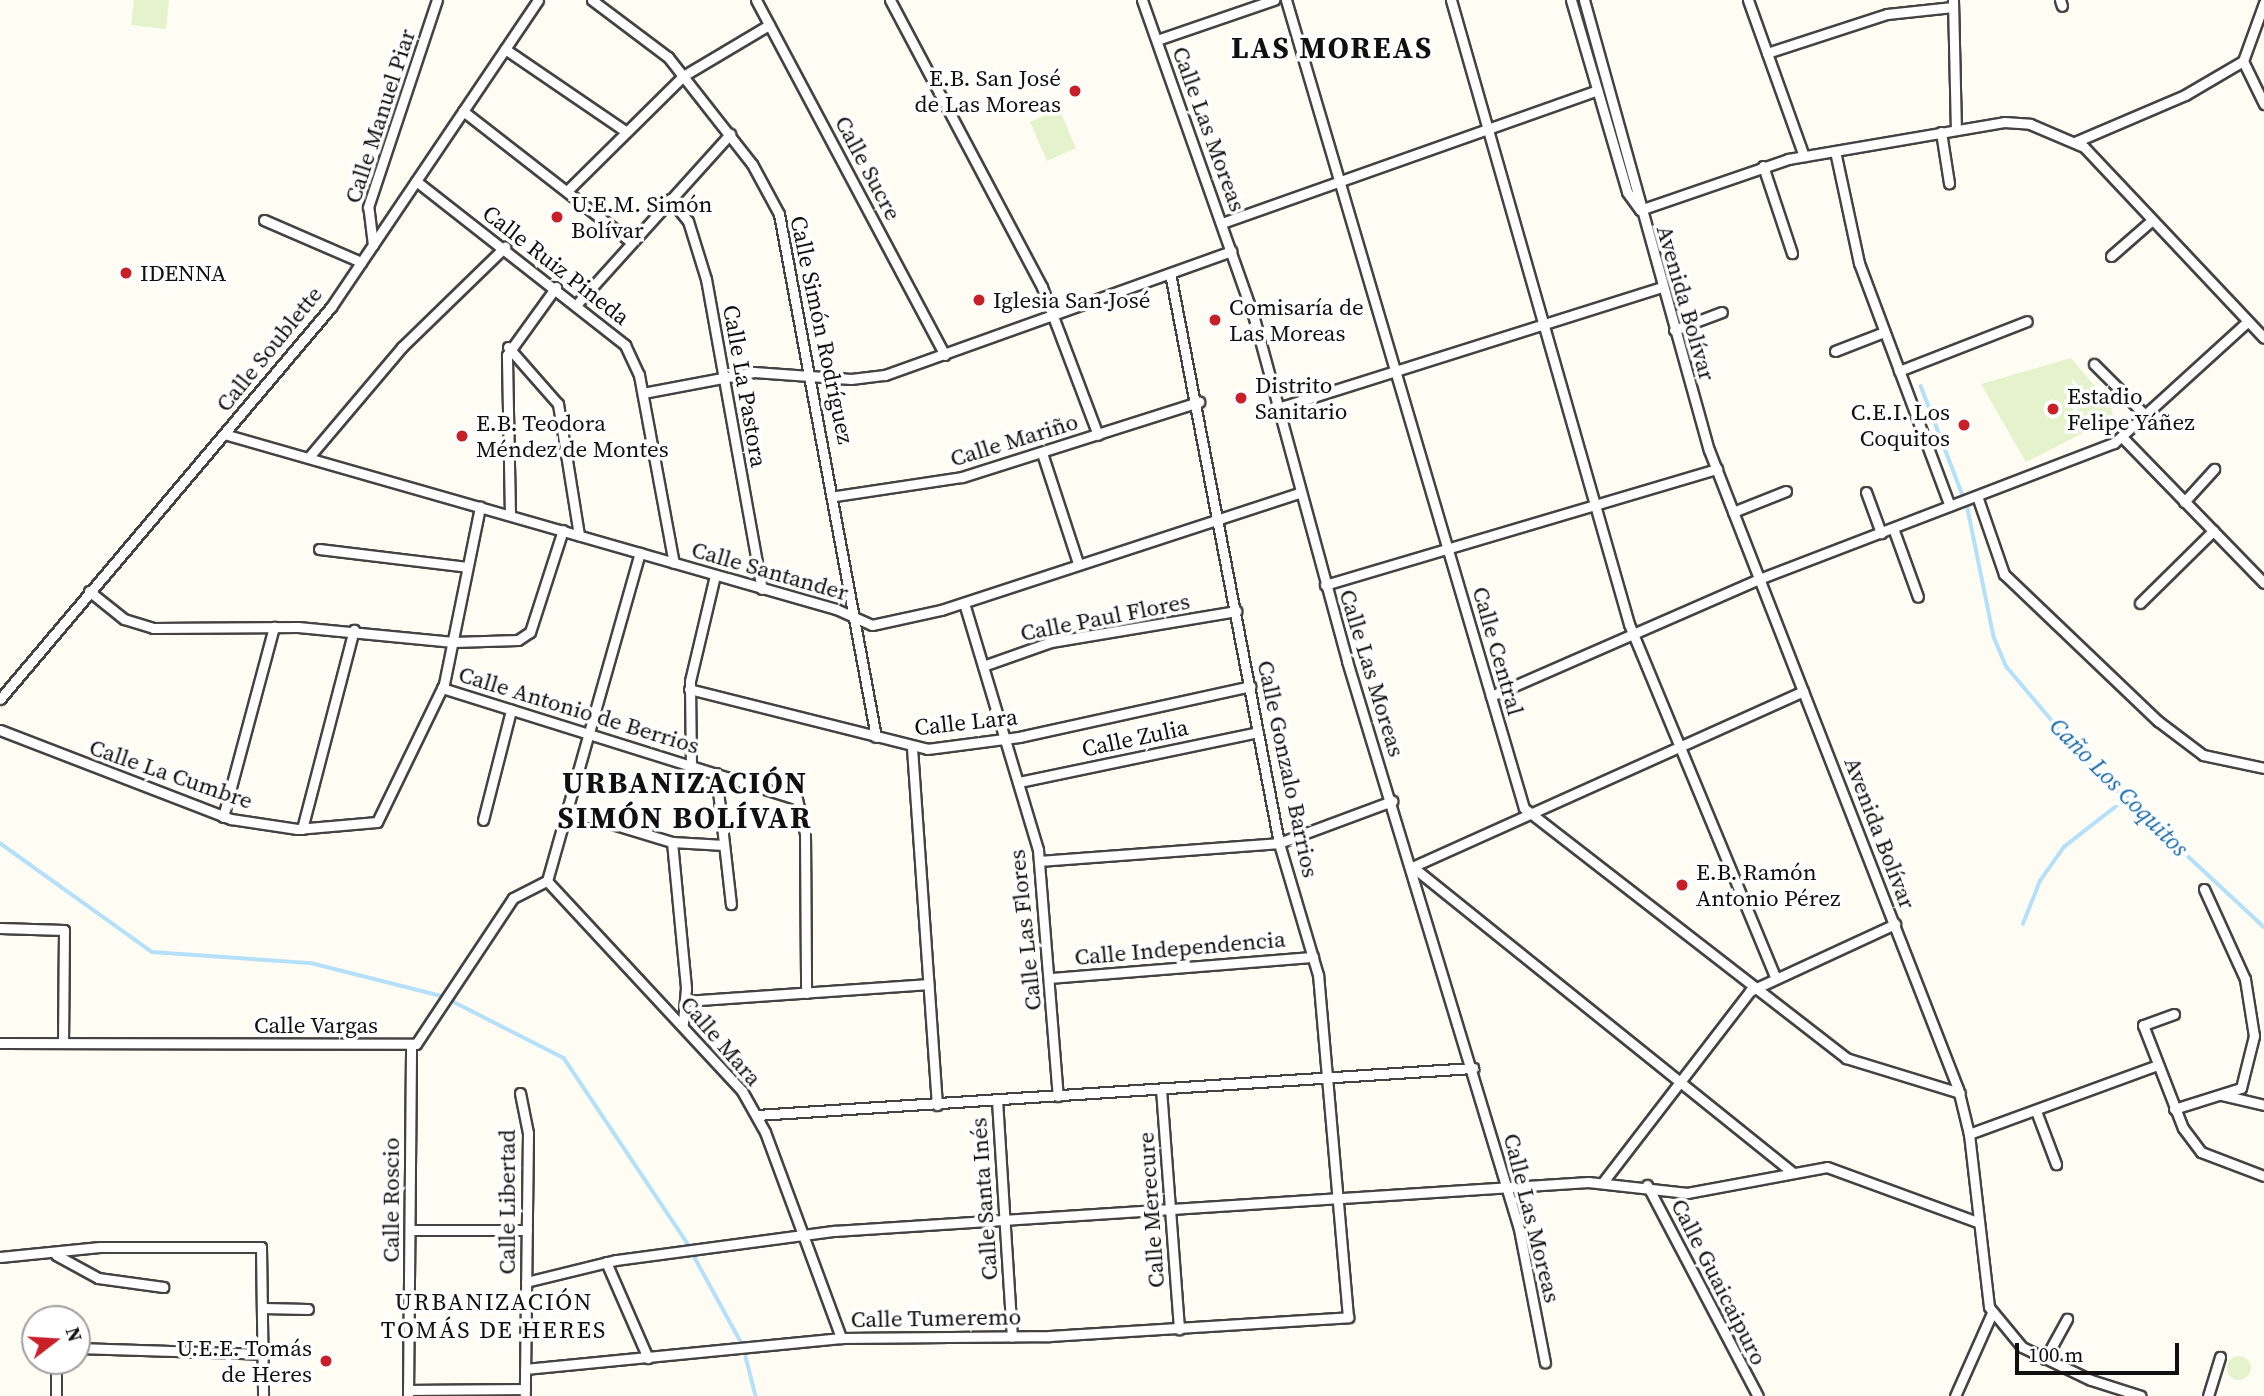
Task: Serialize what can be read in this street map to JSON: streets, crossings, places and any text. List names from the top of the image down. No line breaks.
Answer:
{"streets":{"street":["Calle Manuel Piar","Calle Las Moreas","Calle Sucre","Calle Ruiz Pineda","Avenida Bolívar","Calle Simón Rodríguez","Calle Soublette","Calle La Pastora","Calle Mariño","Calle Santander","Calle Paul Flores","Calle Central","Calle Antonio de Berrios","Calle Lara","Calle Zulia","Calle Gonzalo Barrios","Calle La Cumbre","Calle Las Flores","Calle Independencia","Calle Vargas","Calle Mara","Calle Santa Inés","Calle Roscio","Calle Libertad","Calle Merecure","Calle Guaicaipuro","Calle Tumeremo"]},"crossings":[["Calle Manuel Piar","Calle Soublette"],["Calle Las Moreas","Calle Santander"],["Calle Ruiz Pineda","Calle Soublette"],["Calle Ruiz Pineda","Calle Santander"],["Calle Simón Rodríguez","Calle Mariño"],["Calle Simón Rodríguez","Calle Santander"],["Calle Simón Rodríguez","Calle Lara"],["Calle Soublette","Calle Santander"],["Calle La Pastora","Calle Santander"],["Calle Mariño","Calle Gonzalo Barrios"],["Calle Santander","Calle Gonzalo Barrios"],["Calle Santander","Calle La Cumbre"],["Calle Santander","Calle Las Flores"],["Calle Paul Flores","Calle Gonzalo Barrios"],["Calle Paul Flores","Calle Las Flores"],["Calle Antonio de Berrios","Calle La Cumbre"],["Calle Lara","Calle Gonzalo Barrios"],["Calle Lara","Calle Las Flores"],["Calle Zulia","Calle Gonzalo Barrios"],["Calle Zulia","Calle Las Flores"],["Calle Gonzalo Barrios","Calle Independencia"],["Calle Gonzalo Barrios","Calle Tumeremo"],["Calle Las Flores","Calle Independencia"],["Calle Vargas","Calle Mara"],["Calle Vargas","Calle Roscio"],["Calle Mara","Calle Tumeremo"],["Calle Santa Inés","Calle Tumeremo"],["Calle Libertad","Calle Tumeremo"],["Calle Merecure","Calle Tumeremo"]],"districts":["LAS MOREAS","URBANIZACIÓN SIMÓN BOLÍVAR","URBANIZACIÓN TOMÁS DE HERES"],"water":["Caño Los Coquitos"],"places":["E.B. San José de Las Moreas","U.E.M. Simón Bolívar","IDENNA","Iglesia San José","Comisaría de Las Moreas","Distrito Sanitario","Estadio Felipe Yáñez","C.E.I. Los Coquitos","E.B. Teodora Méndez de Montes","E.B. Ramón Antonio Pérez","U.E.E. Tomás de Heres"],"scale_bar":"100 m","north":"right"}
